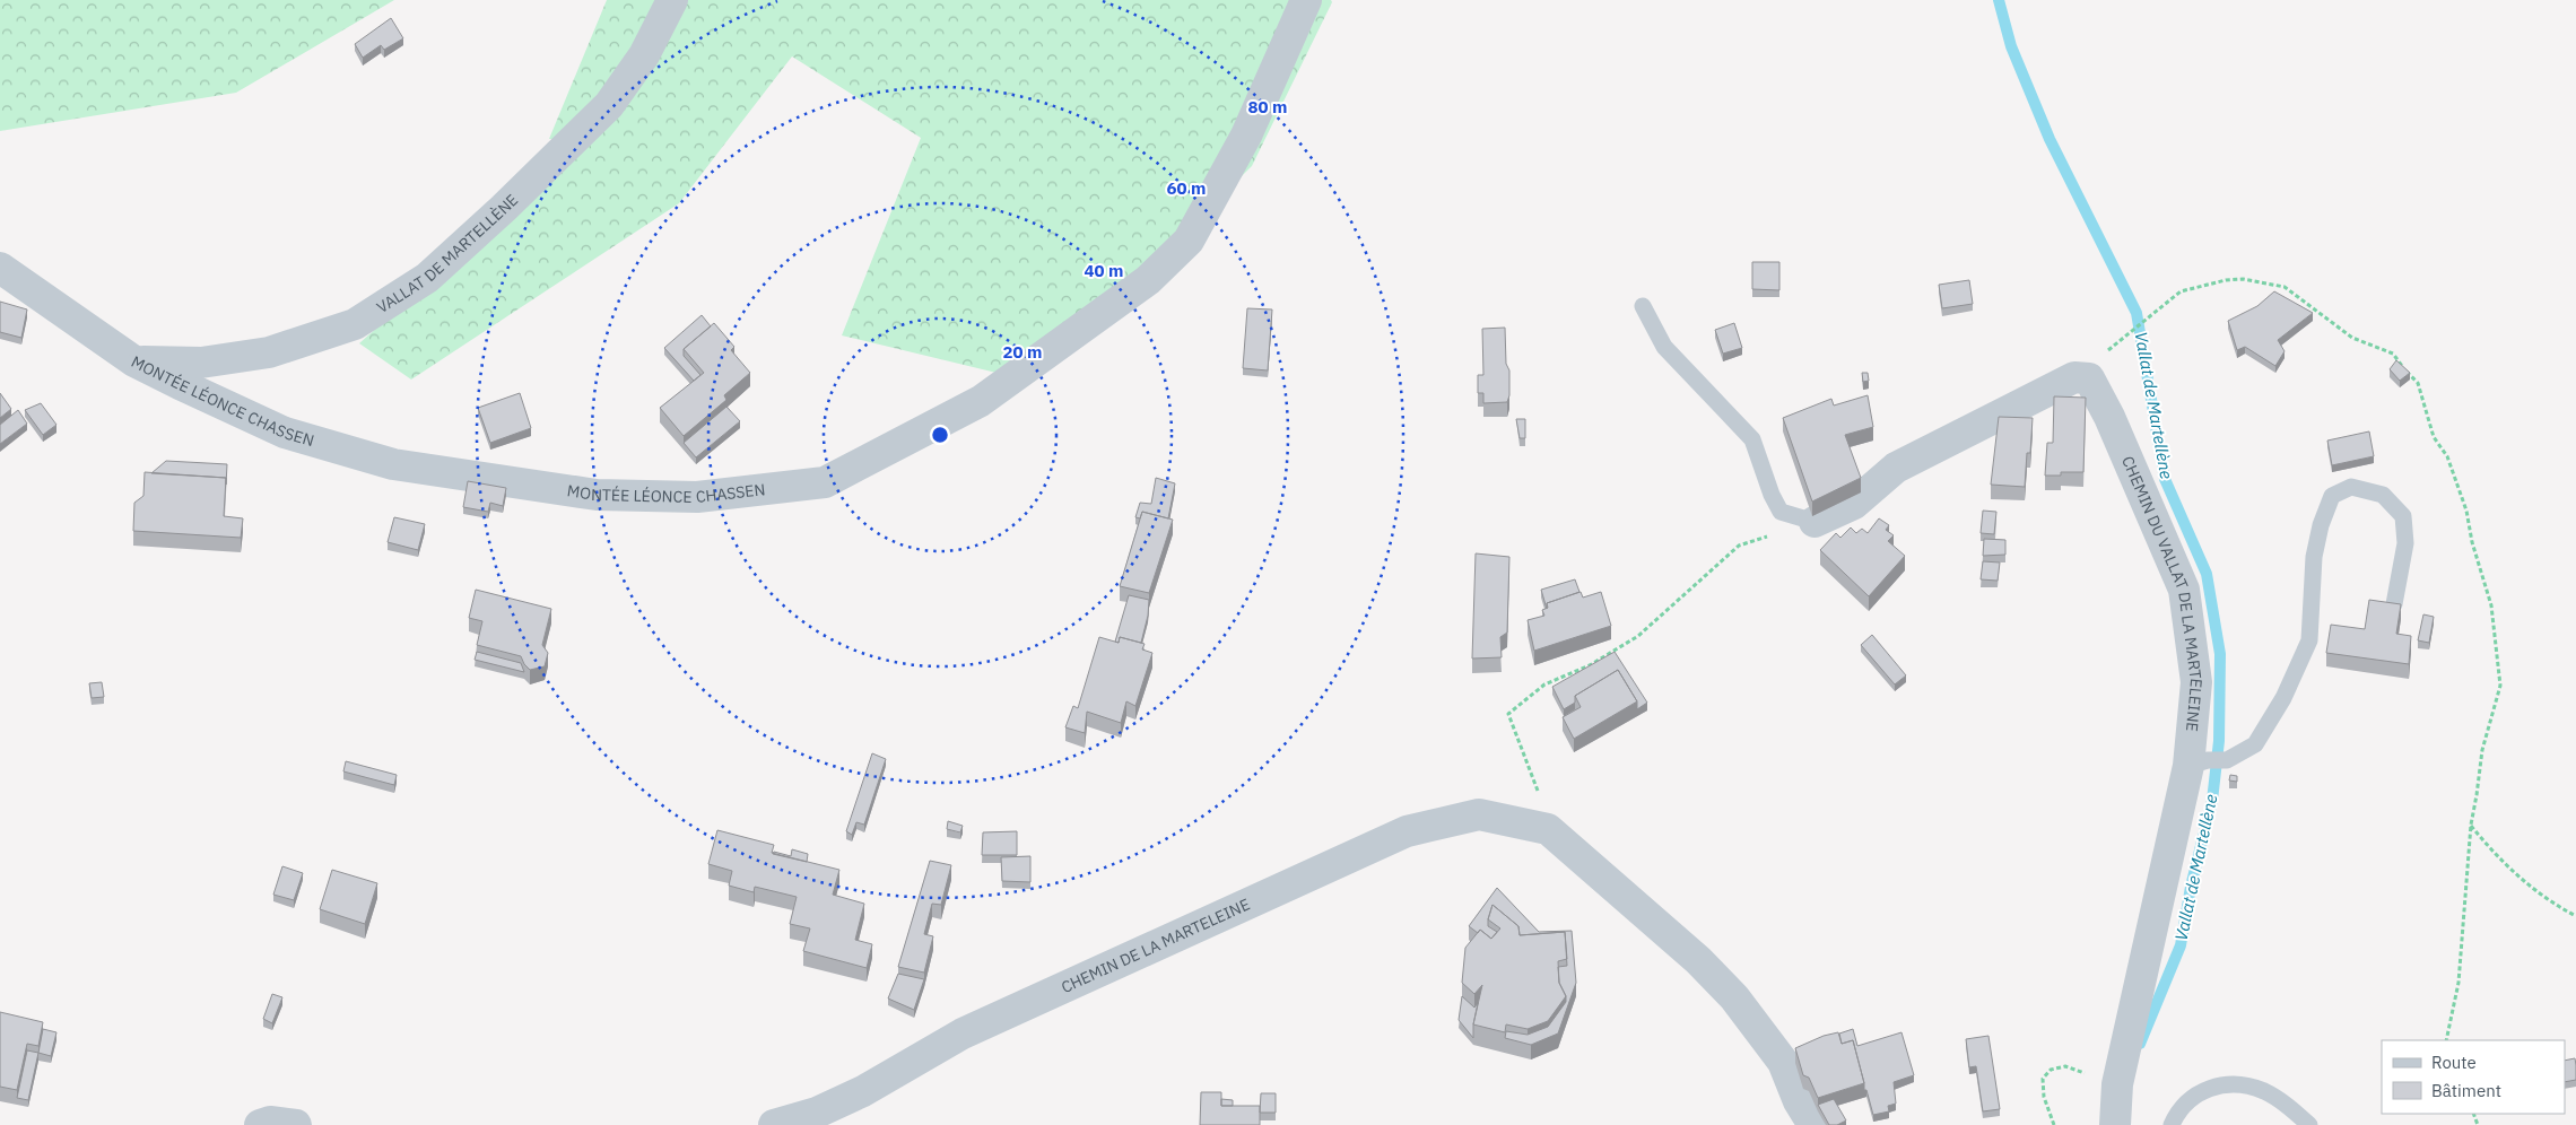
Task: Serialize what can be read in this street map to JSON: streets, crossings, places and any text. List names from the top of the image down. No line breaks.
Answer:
{"streets":{"street":["VALLAT DE MARTELLÈNE","MONTÉE LÉONCE CHASSEN","CHEMIN DU VALLAT DE LA MARTELEINE","CHEMIN DE LA MARTELEINE"]},"crossings":[["VALLAT DE MARTELLÈNE","MONTÉE LÉONCE CHASSEN"]],"water":["Vallat de Martellène"],"legend":["Route","Bâtiment"],"rings":["80 m","60 m","40 m","20 m"]}
